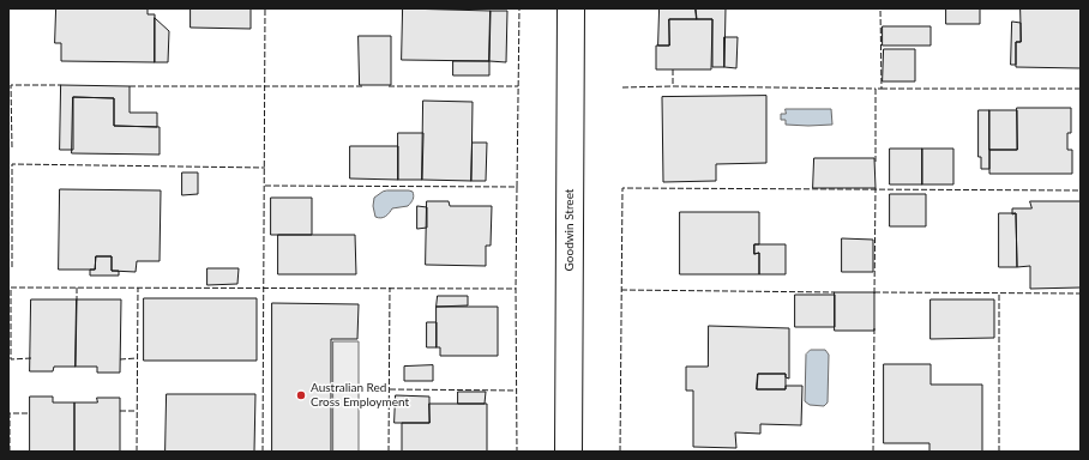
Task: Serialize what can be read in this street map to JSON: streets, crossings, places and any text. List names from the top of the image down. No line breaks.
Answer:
{"streets":{"street":["Goodwin Street"]},"places":["Australian Red Cross Employment"]}
